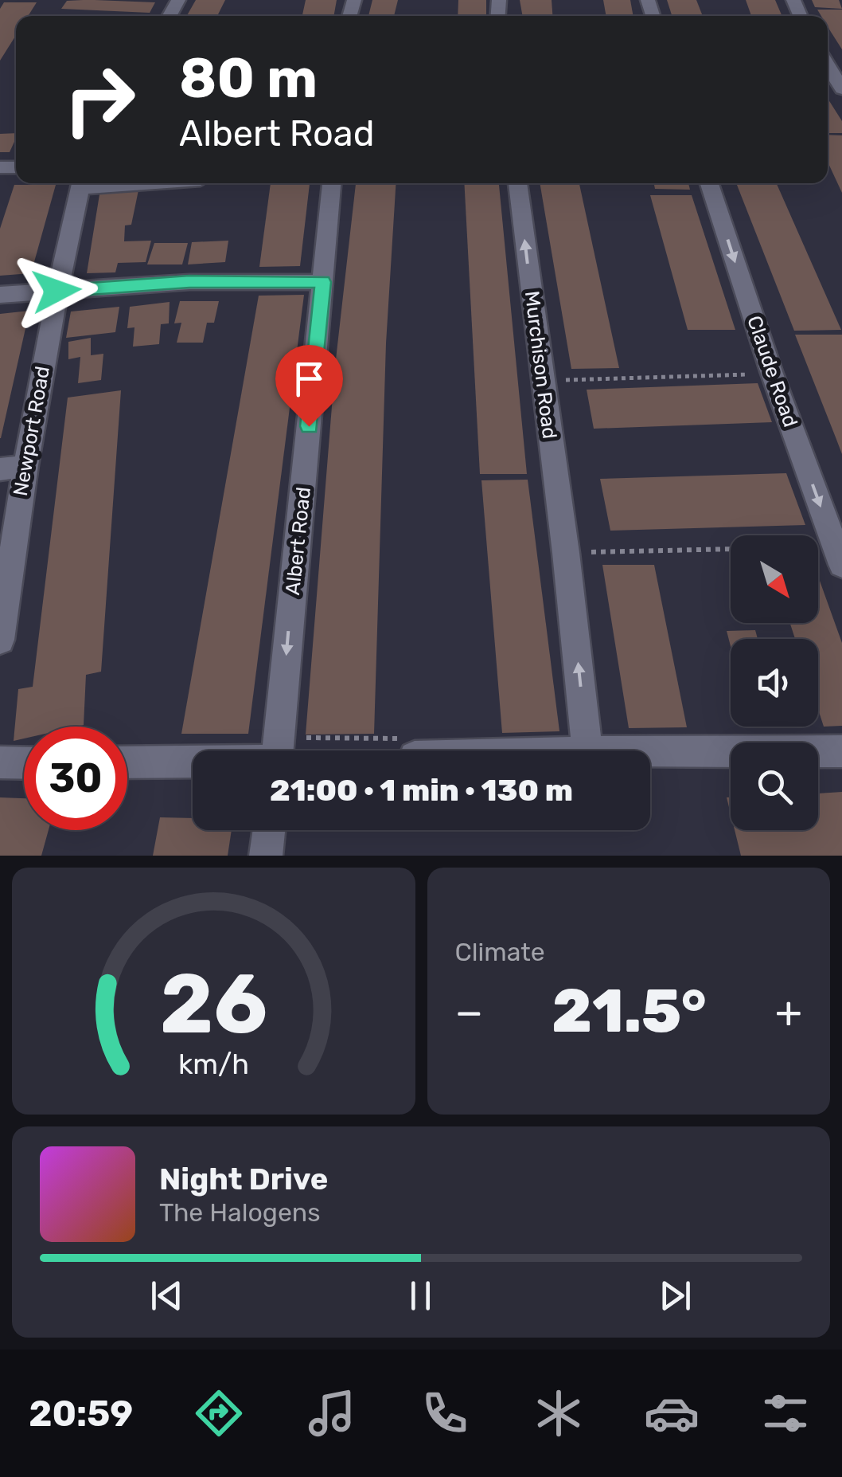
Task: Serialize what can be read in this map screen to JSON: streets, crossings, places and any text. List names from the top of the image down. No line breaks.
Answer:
{"streets":{"street":["Murchison Road","Claude Road","Newport Road","Albert Road"]},"one_way":["Murchison Road","Claude Road","Albert Road"],"north":"bottom right","page":{"turn":["80 m","Albert Road"],"limit":"30","trip":"21:00 · 1 min · 130 m","tile":"Climate","heat":["−","21.5°","+"],"song":["Night Drive","The Halogens"],"tabs":"20:59","gauge":["26","km/h"]}}
